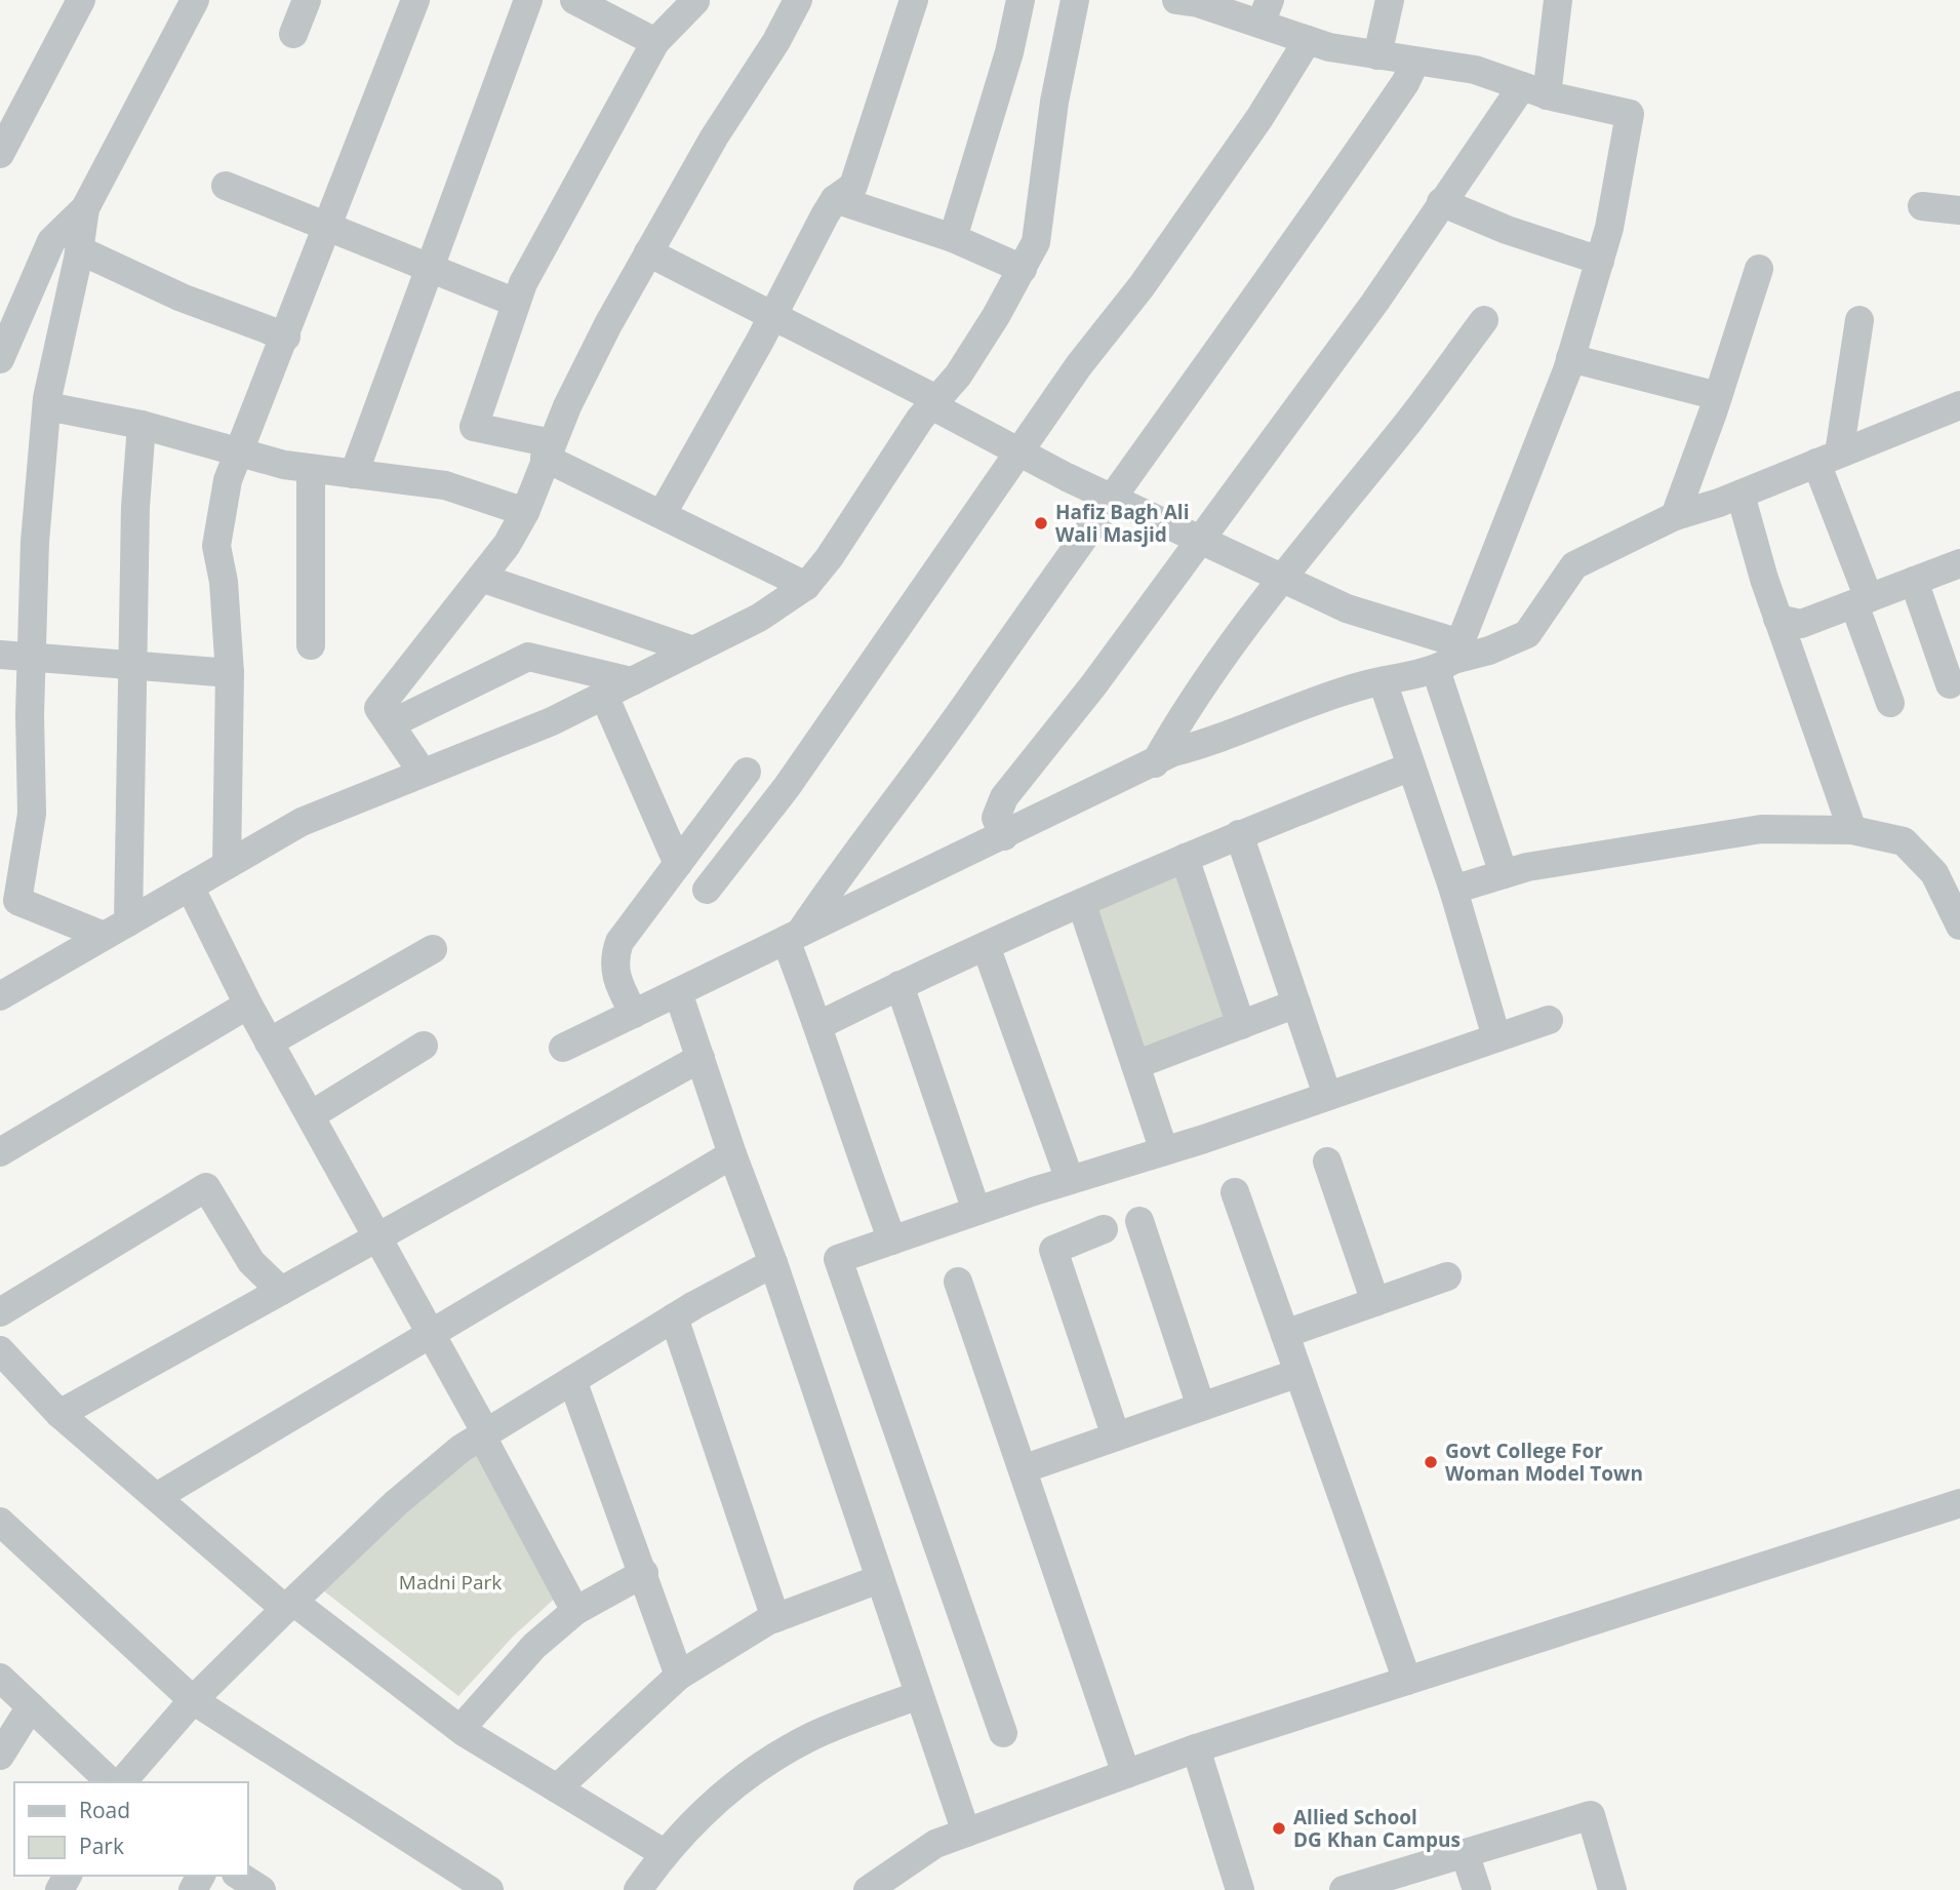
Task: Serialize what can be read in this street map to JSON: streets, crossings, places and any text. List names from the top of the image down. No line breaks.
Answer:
{"parks":["Madni Park"],"places":["Hafiz Bagh Ali Wali Masjid","Govt College For Woman Model Town","Allied School DG Khan Campus"],"legend":["Road","Park"]}
